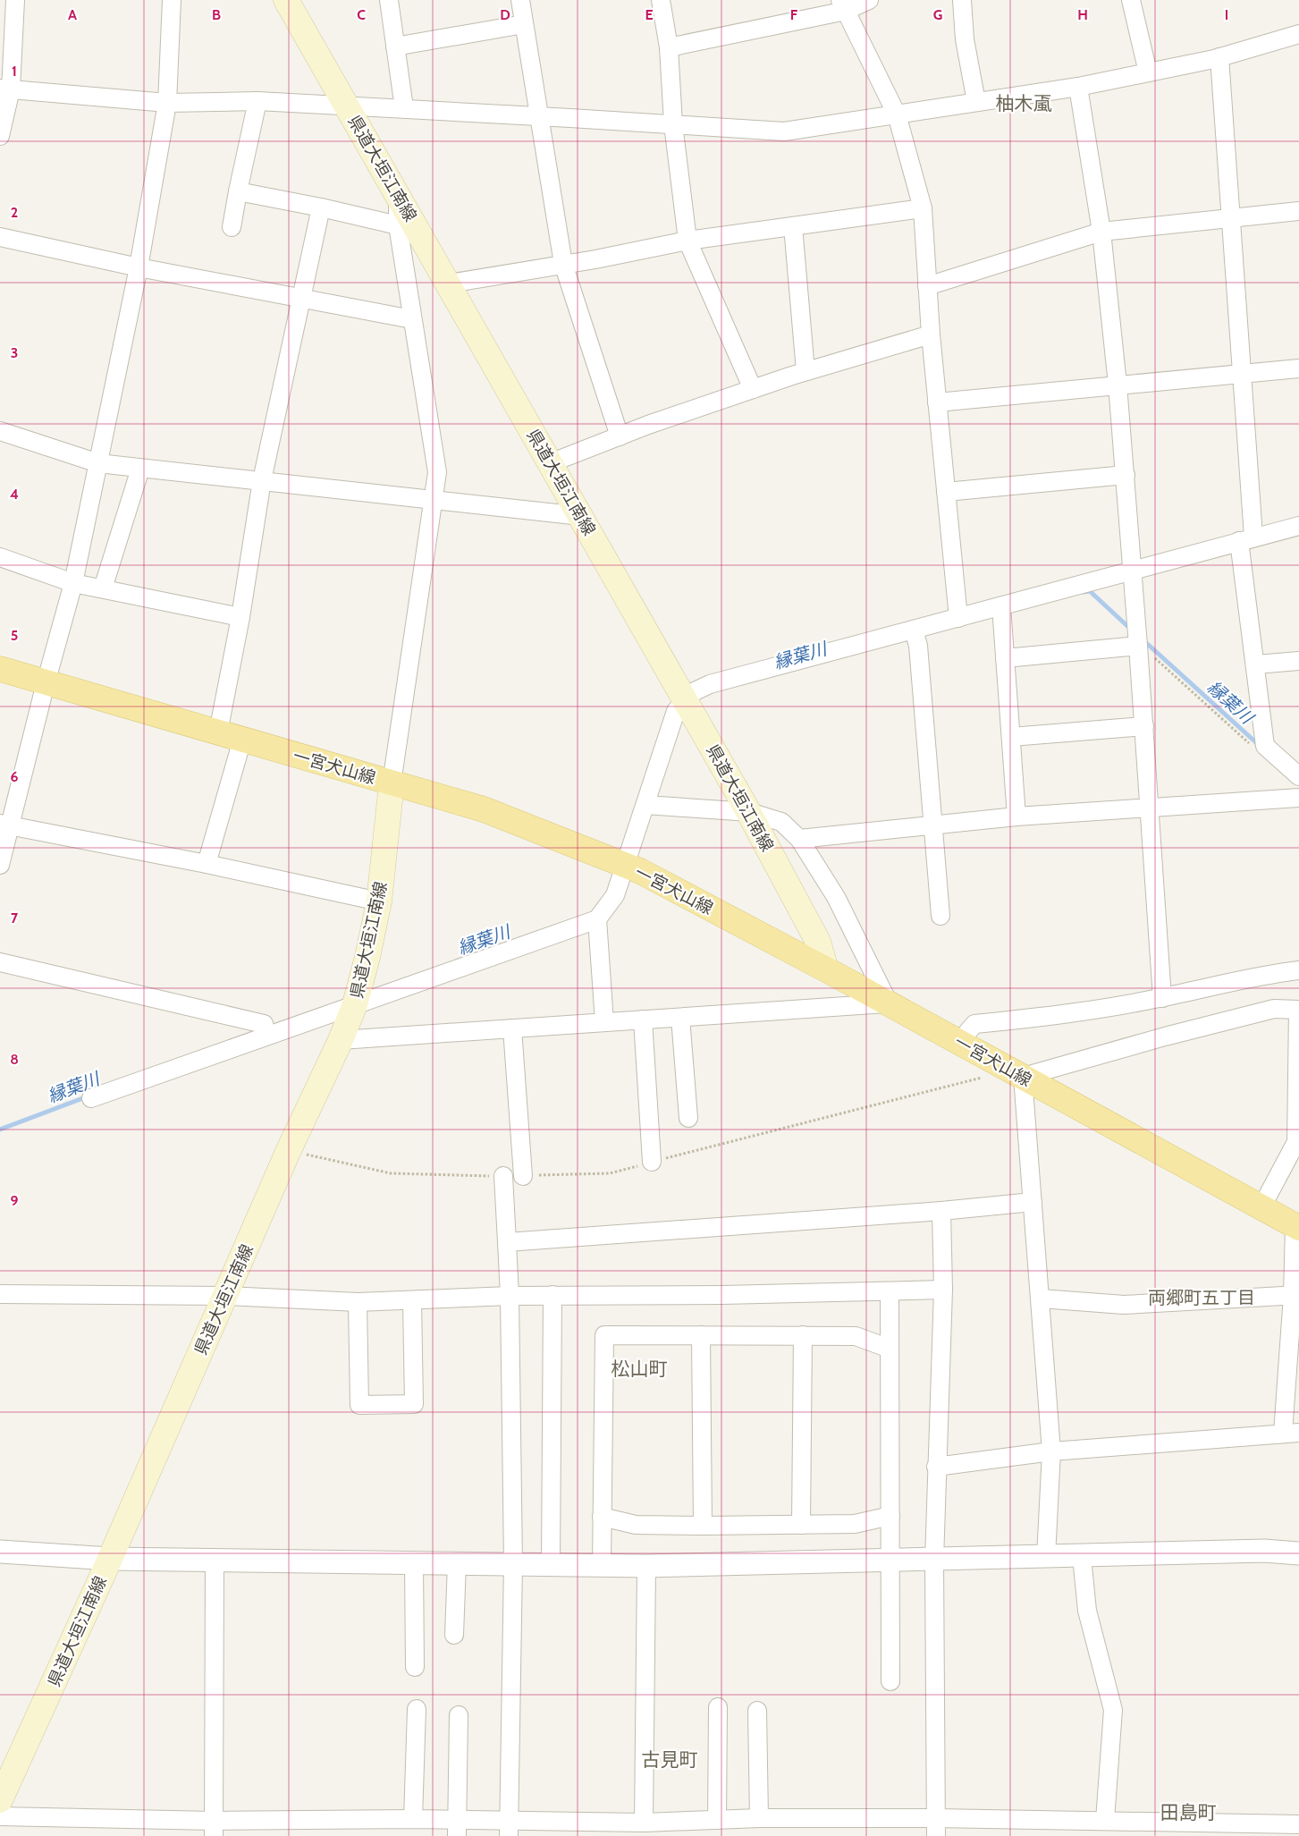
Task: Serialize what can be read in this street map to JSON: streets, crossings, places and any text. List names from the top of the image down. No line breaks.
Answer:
{"streets":{"main road":["県道大垣江南線","一宮犬山線"]},"crossings":[["県道大垣江南線","一宮犬山線"]],"districts":["柚木颪","両郷町五丁目","松山町","古見町","田島町"],"water":["縁葉川"],"grid":{"columns":["A","B","C","D","E","F","G","H","I"],"rows":["1","2","3","4","5","6","7","8","9"]}}
